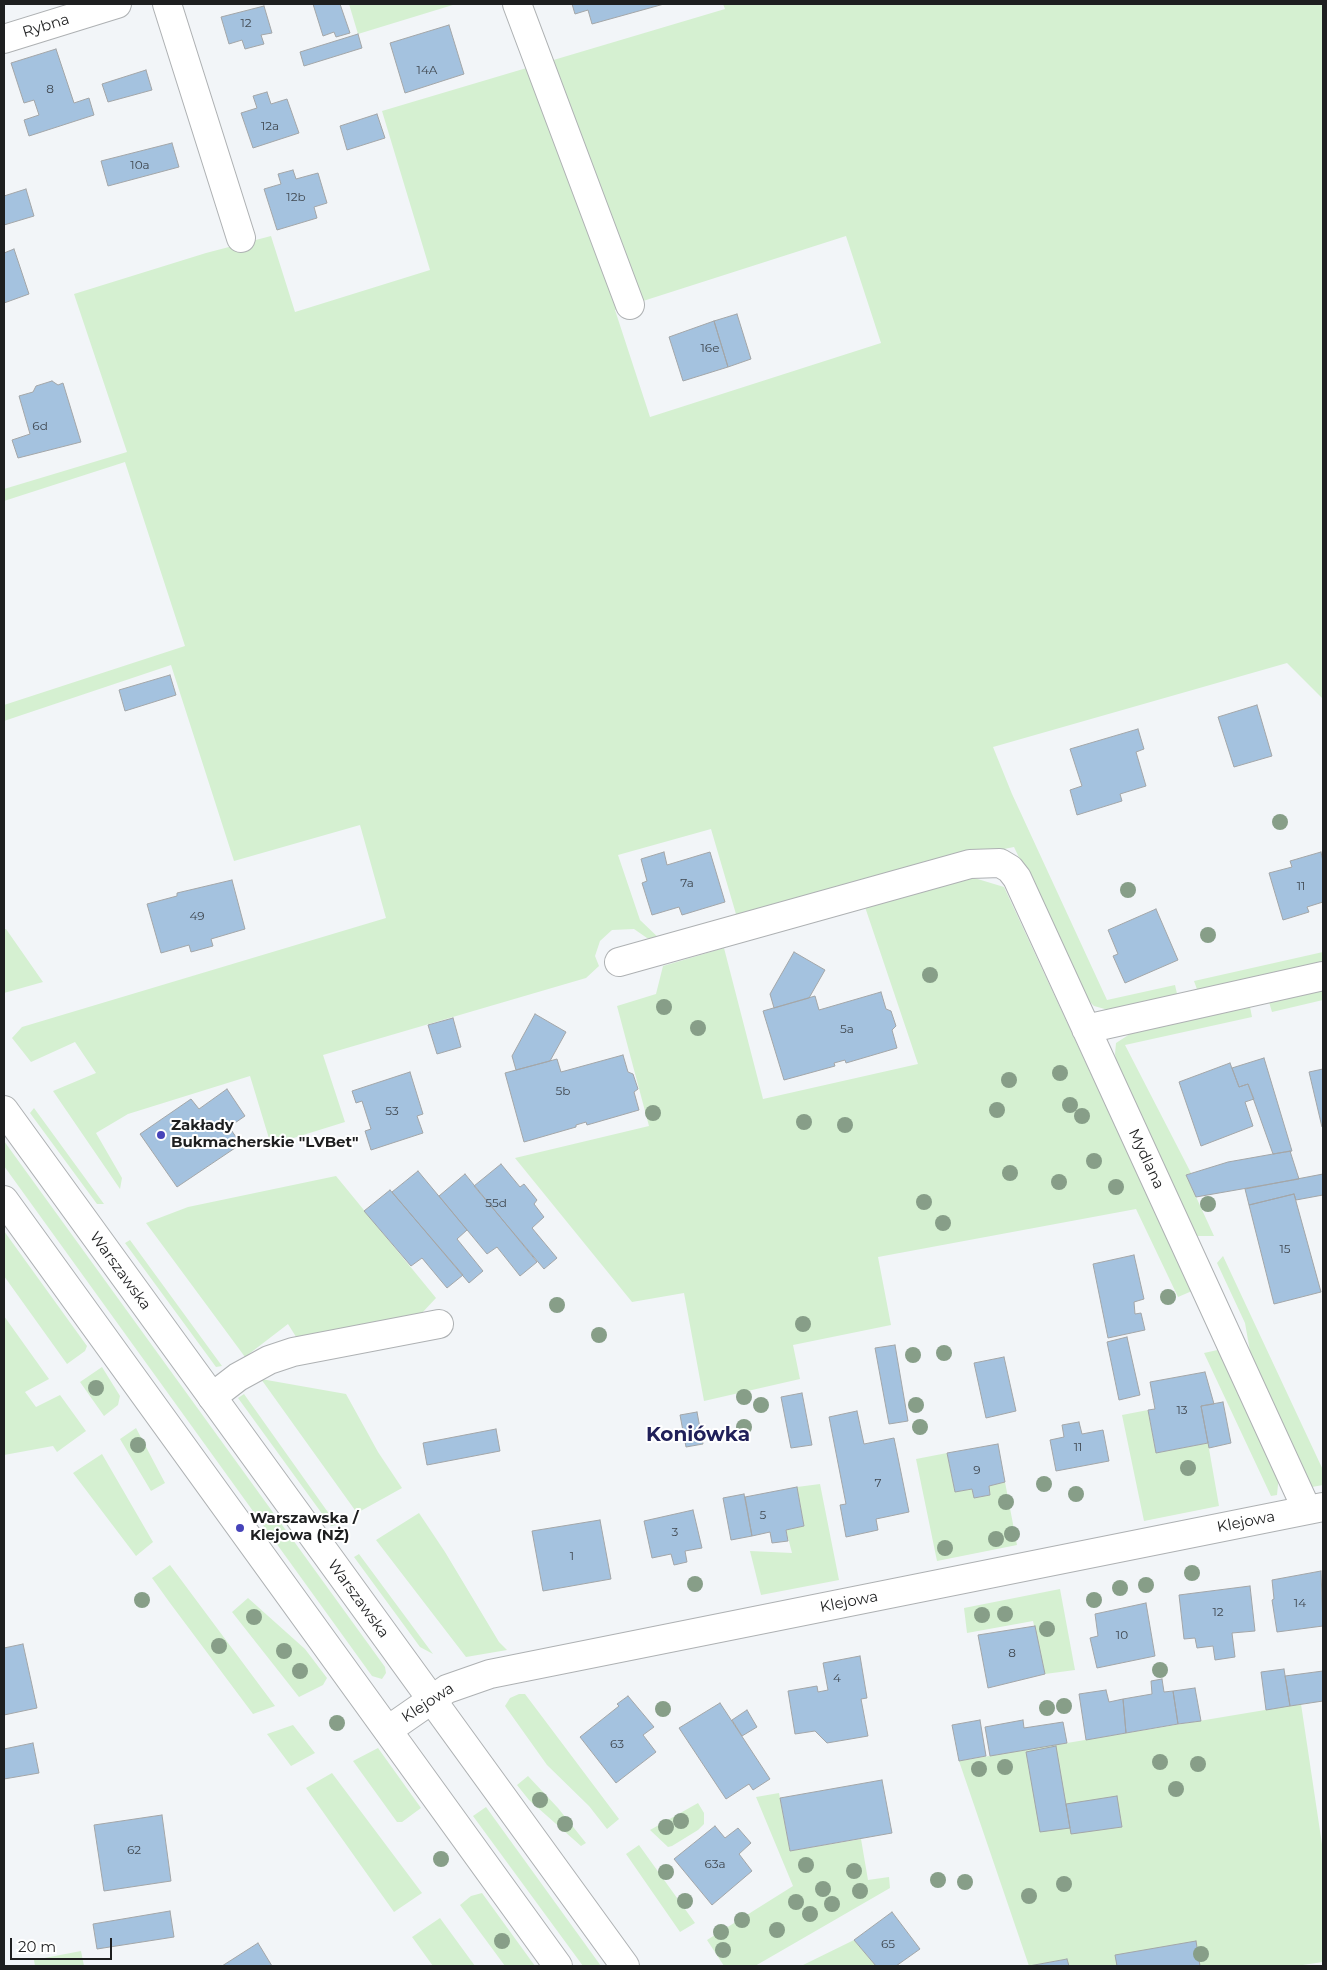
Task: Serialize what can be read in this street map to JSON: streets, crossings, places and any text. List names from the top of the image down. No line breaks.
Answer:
{"streets":{"street":["Rybna","Mydlana","Warszawska","Klejowa"]},"crossings":[["Mydlana","Klejowa"],["Warszawska","Klejowa"]],"districts":["Koniówka"],"places":["Zakłady Bukmacherskie \"LVBet\"","Warszawska / Klejowa (NŻ)"],"house_numbers":["12","14A","8","12a","10a","12b","16e","6d","7a","11","49","5a","5b","53","55d","15","13","11","9","7","5","3","1","14","12","10","8","4","63","62","63a","65"],"scale_bar":"20 m"}
